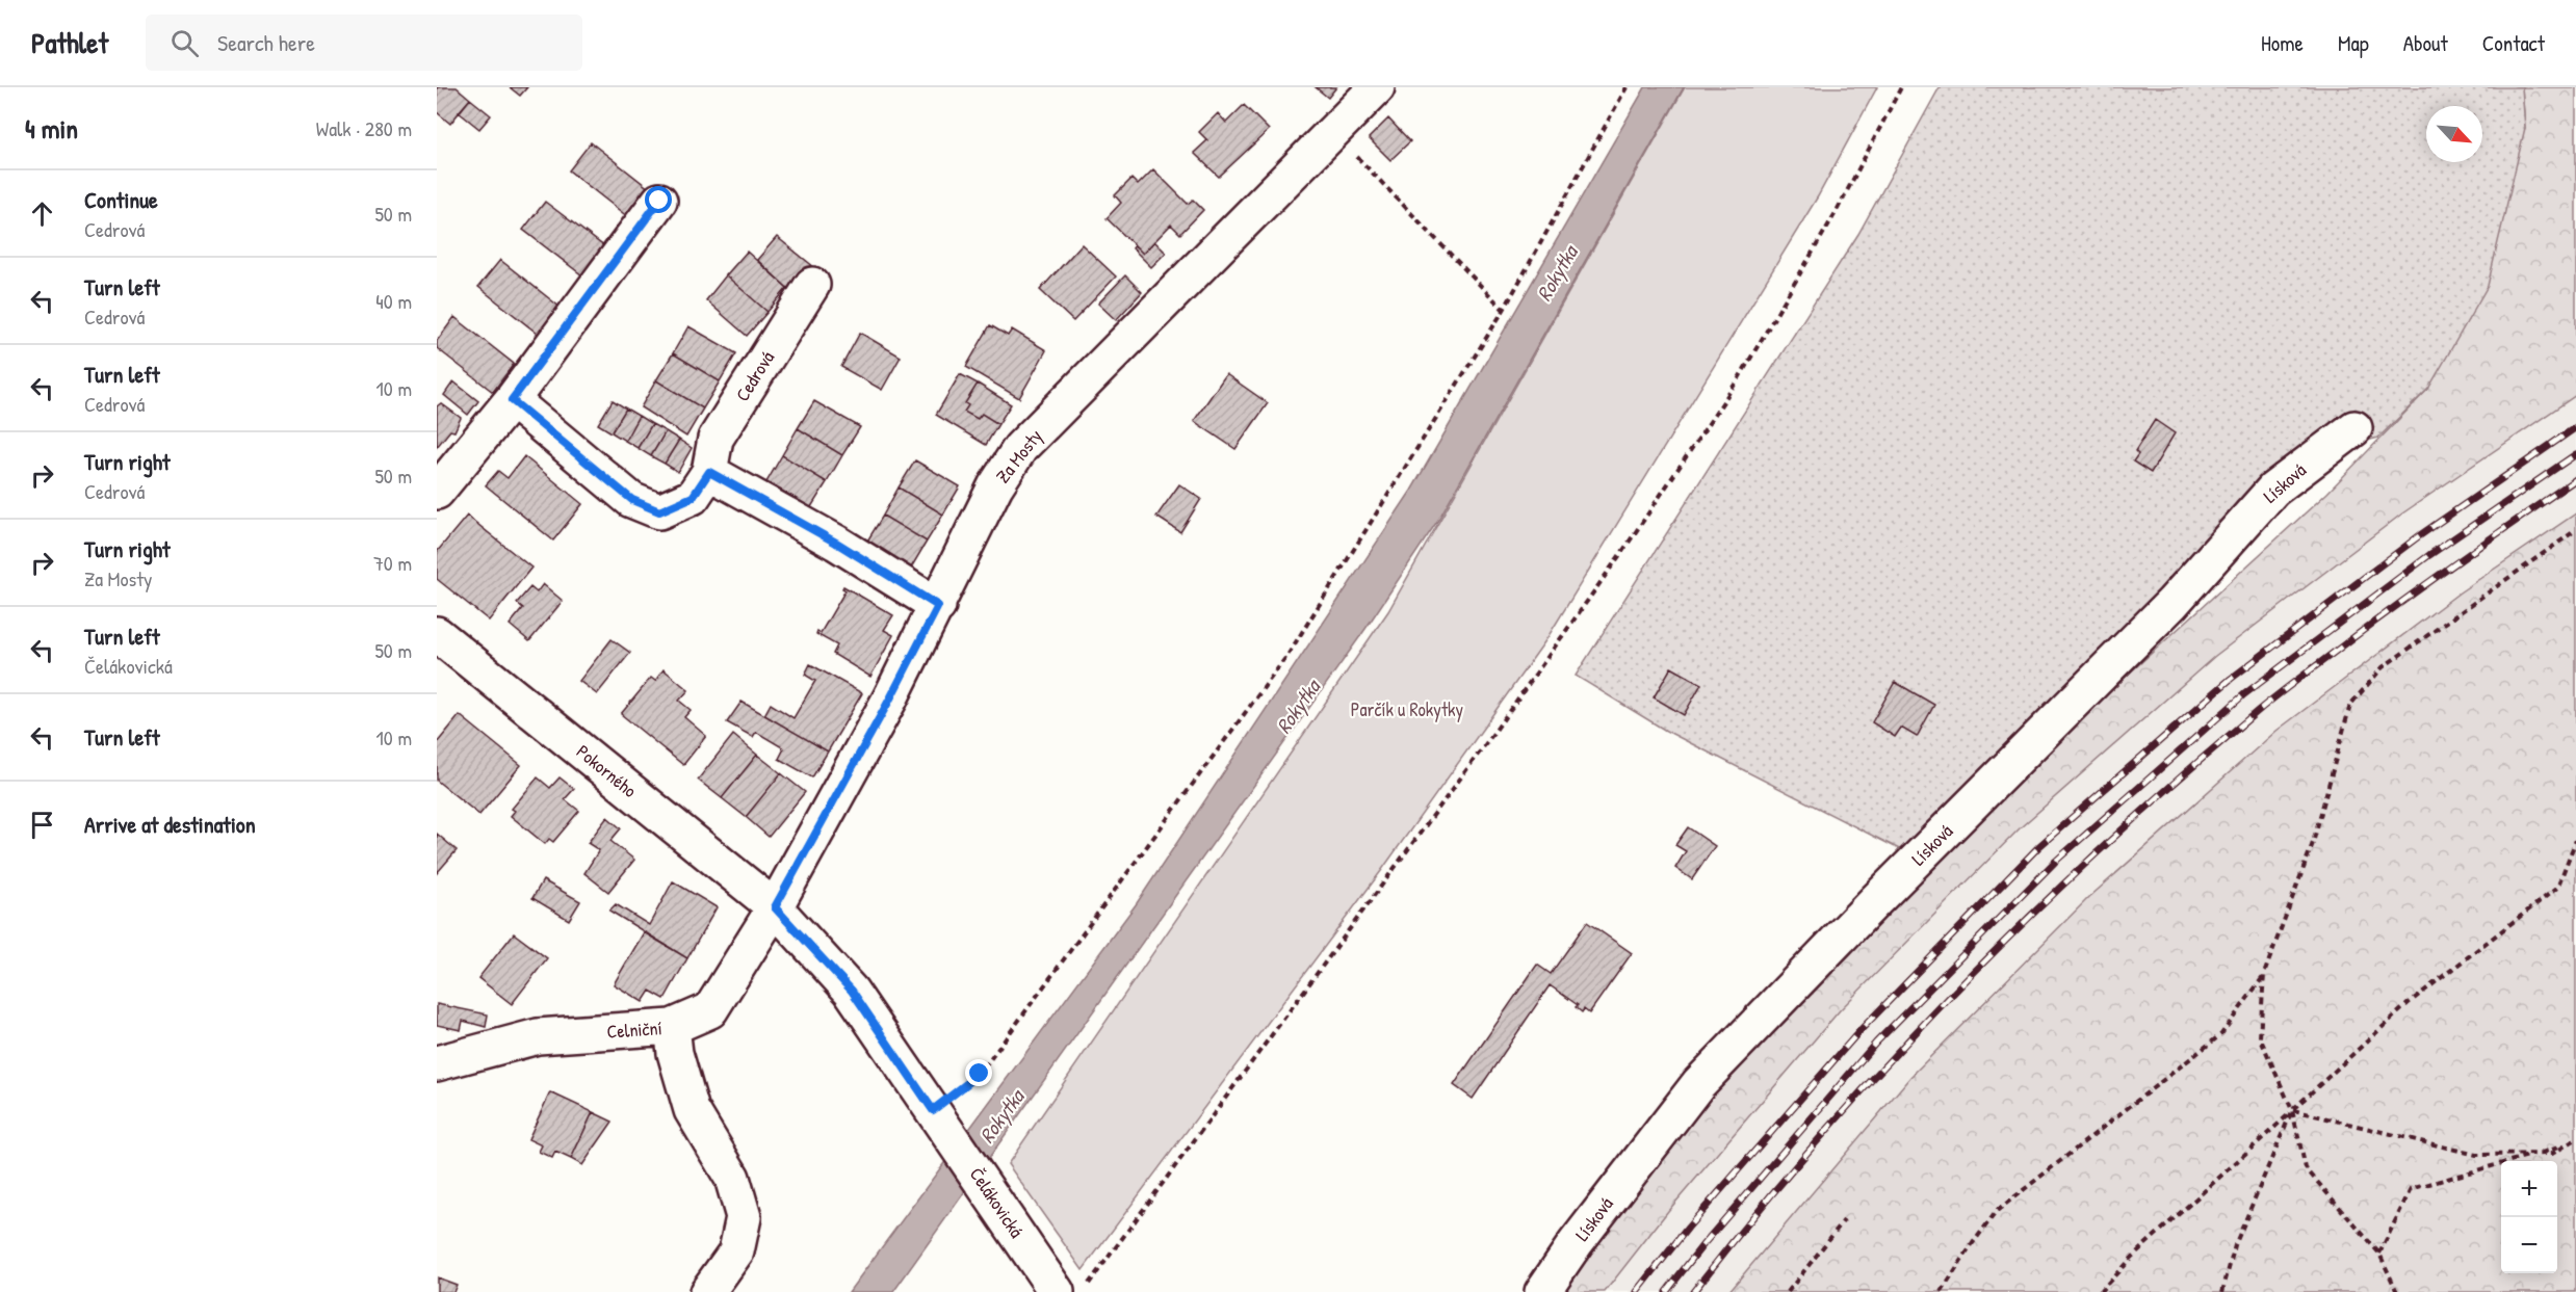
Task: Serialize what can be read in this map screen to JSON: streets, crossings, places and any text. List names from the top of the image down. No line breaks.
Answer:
{"streets":{"street":["Cedrová","Za Mosty","Lísková","Pokorného","Celniční","Čelákovická"]},"crossings":[["Za Mosty","Pokorného"],["Za Mosty","Celniční"],["Za Mosty","Čelákovická"],["Pokorného","Celniční"],["Pokorného","Čelákovická"],["Celniční","Čelákovická"]],"water":["Rokytka"],"parks":["Parčík u Rokytky"],"north":"bottom right","page":{"header":"Pathlet","search":"Search here","nav":["Home","Map","About","Contact"],"heading":["4 min","Walk · 280 m"],"list":[["Continue","Cedrová","50 m"],["Turn left","Cedrová","40 m"],["Turn left","Cedrová","10 m"],["Turn right","Cedrová","50 m"],["Turn right","Za Mosty","70 m"],["Turn left","Čelákovická","50 m"],["Turn left","10 m"],"Arrive at destination"],"map_buttons":["+","−"]}}
